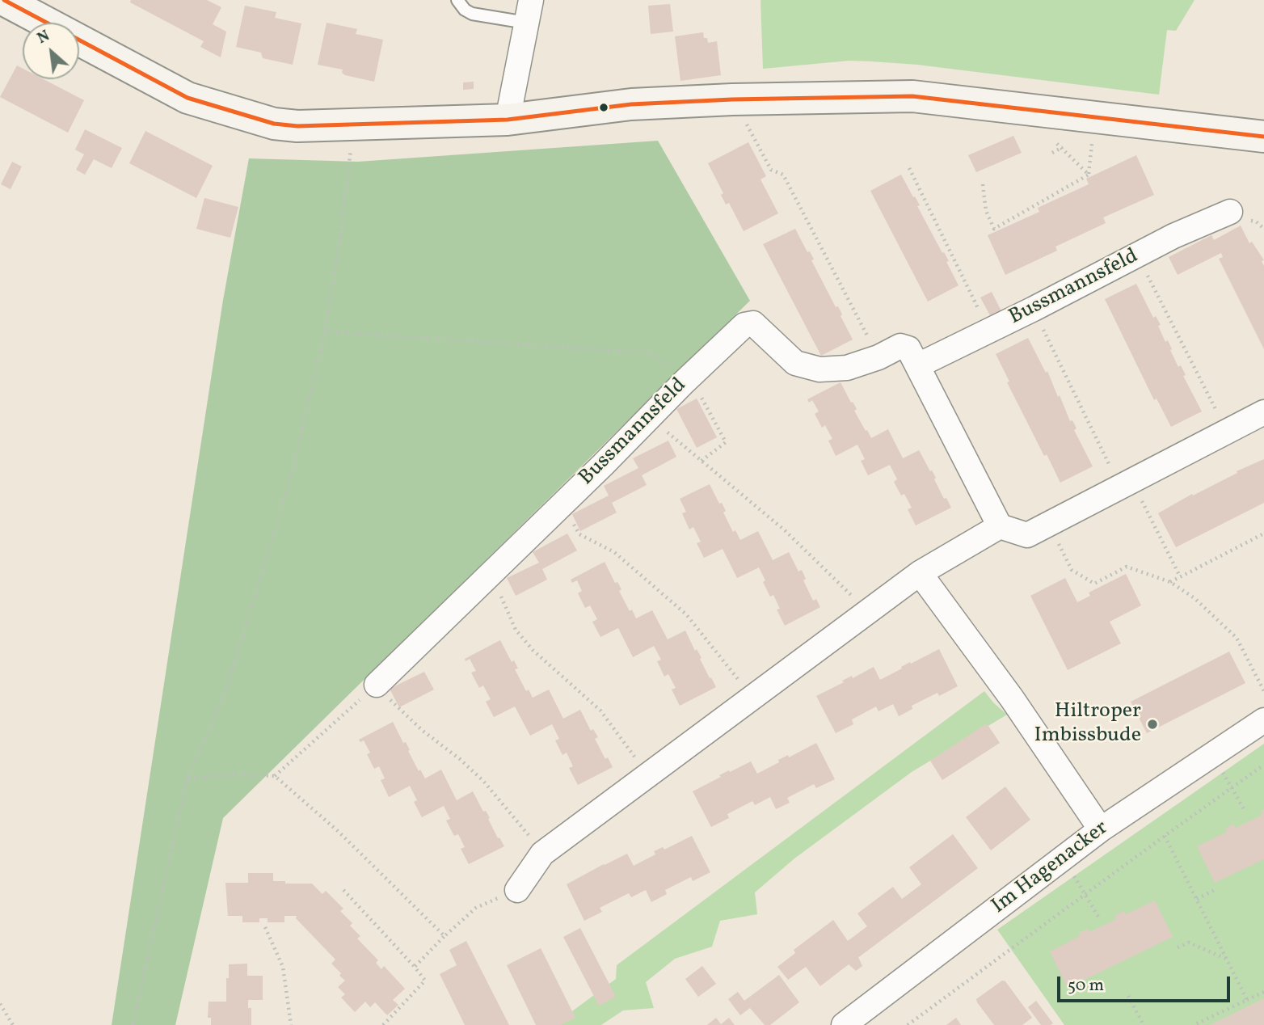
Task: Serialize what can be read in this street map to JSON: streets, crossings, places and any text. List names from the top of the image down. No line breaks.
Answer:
{"streets":{"street":["Bussmannsfeld","Im Hagenacker"]},"places":["Hiltroper Imbissbude"],"scale_bar":"50 m","north":"top left"}
